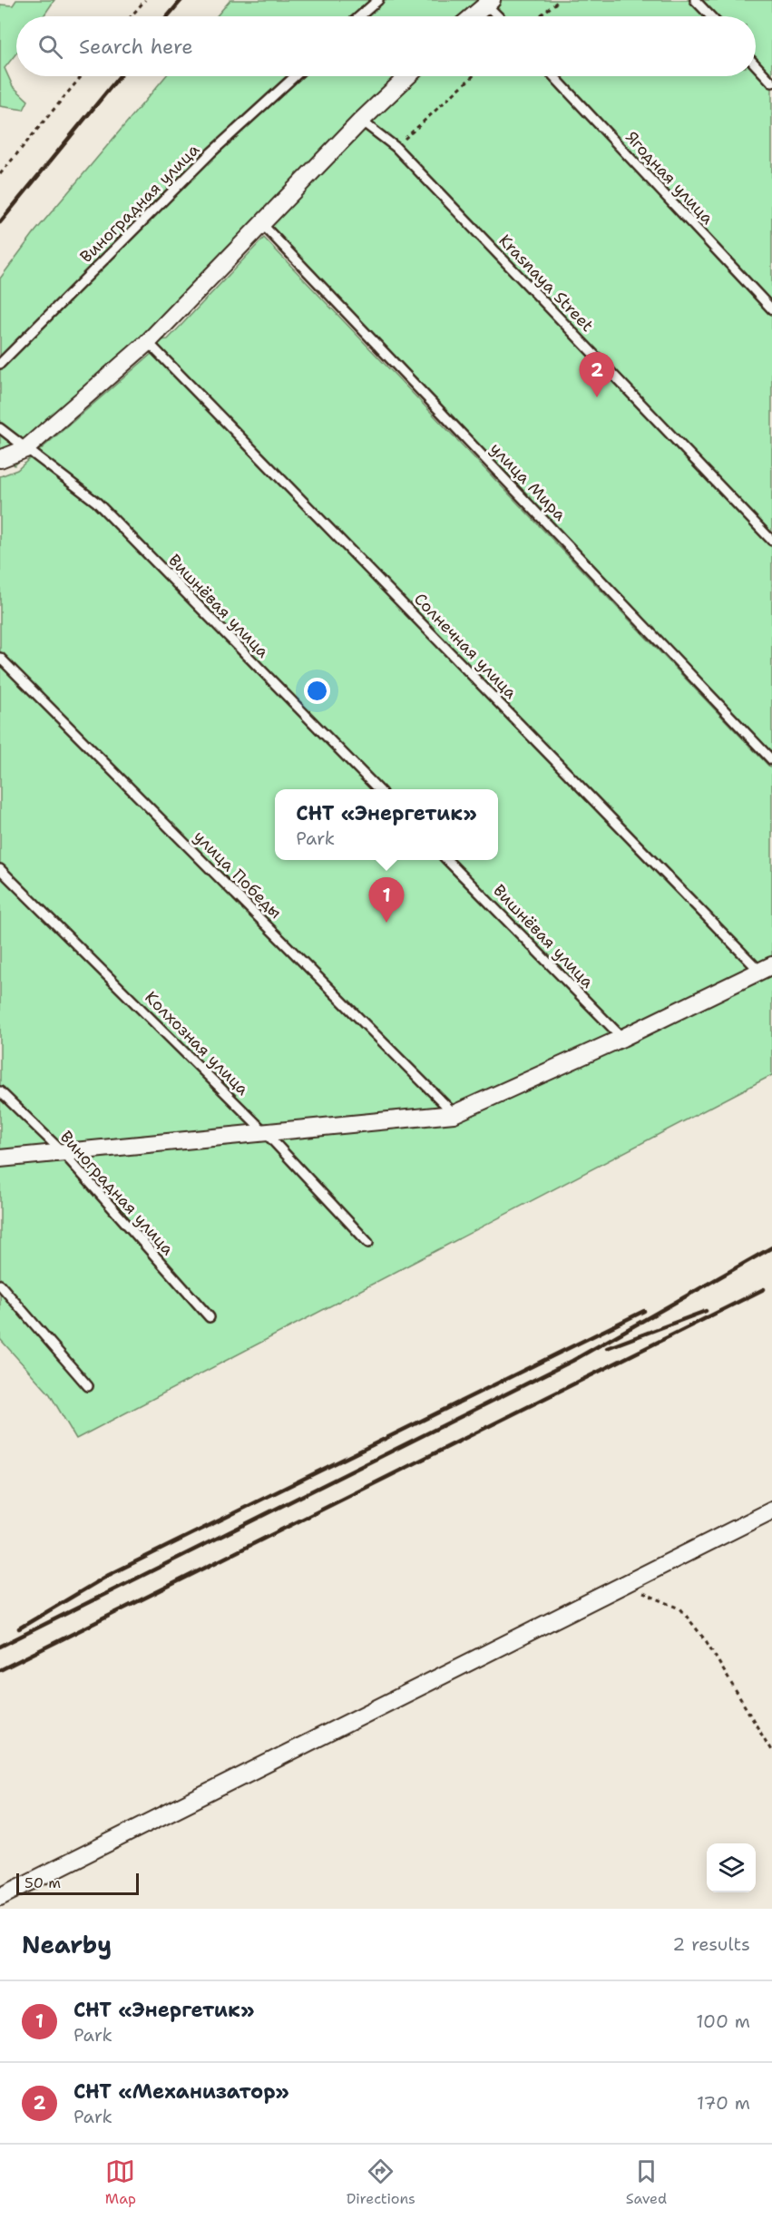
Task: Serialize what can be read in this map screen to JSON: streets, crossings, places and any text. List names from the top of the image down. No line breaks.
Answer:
{"streets":{"lane":["Ягодная улица","Виноградная улица","Krasnaya Street","улица Мира","Вишнёвая улица","Солнечная улица","улица Победы","Колхозная улица"]},"scale_bar":"50 m","page":{"search":"Search here","pins":["2","1"],"popup":["СНТ «Энергетик»","Park"],"scale":"50 m","heading":["Nearby","2 results"],"list":[{"mark":"1","name":"СНТ «Энергетик»","note":"Park","value":"100 m"},{"mark":"2","name":"СНТ «Механизатор»","note":"Park","value":"170 m"}],"nav":["Map","Directions","Saved"]}}
